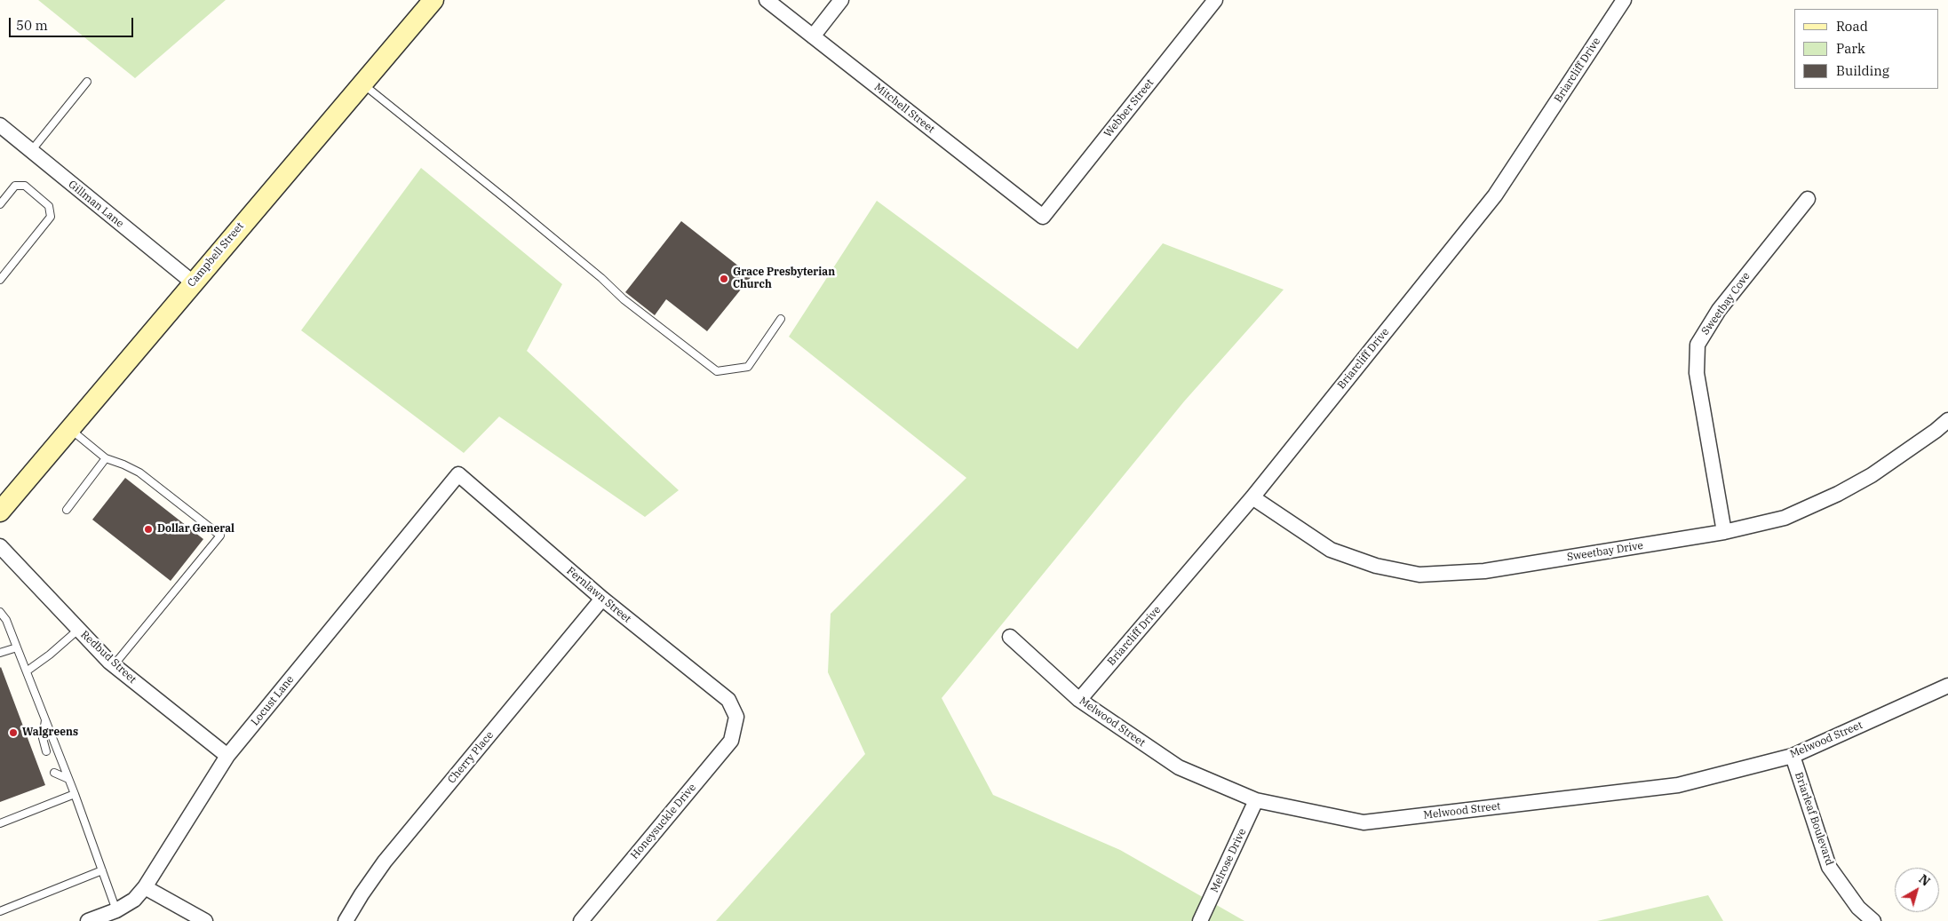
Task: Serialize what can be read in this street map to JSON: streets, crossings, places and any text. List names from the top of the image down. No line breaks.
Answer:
{"streets":{"main road":["Campbell Street"],"street":["Briarcliff Drive","Mitchell Street","Webber Street","Gillman Lane","Sweetbay Cove","Sweetbay Drive","Fernlawn Street","Redbud Street","Locust Lane","Melwood Street","Cherry Place","Briarleaf Boulevard","Honeysuckle Drive","Melrose Drive"]},"crossings":[["Briarcliff Drive","Sweetbay Drive"],["Briarcliff Drive","Melwood Street"],["Mitchell Street","Webber Street"],["Gillman Lane","Campbell Street"],["Sweetbay Cove","Sweetbay Drive"],["Fernlawn Street","Locust Lane"],["Fernlawn Street","Cherry Place"],["Fernlawn Street","Honeysuckle Drive"],["Redbud Street","Locust Lane"],["Melwood Street","Briarleaf Boulevard"],["Melwood Street","Melrose Drive"]],"places":["Grace Presbyterian Church","Dollar General","Walgreens"],"legend":["Road","Park","Building"],"scale_bar":"50 m","north":"top right"}
